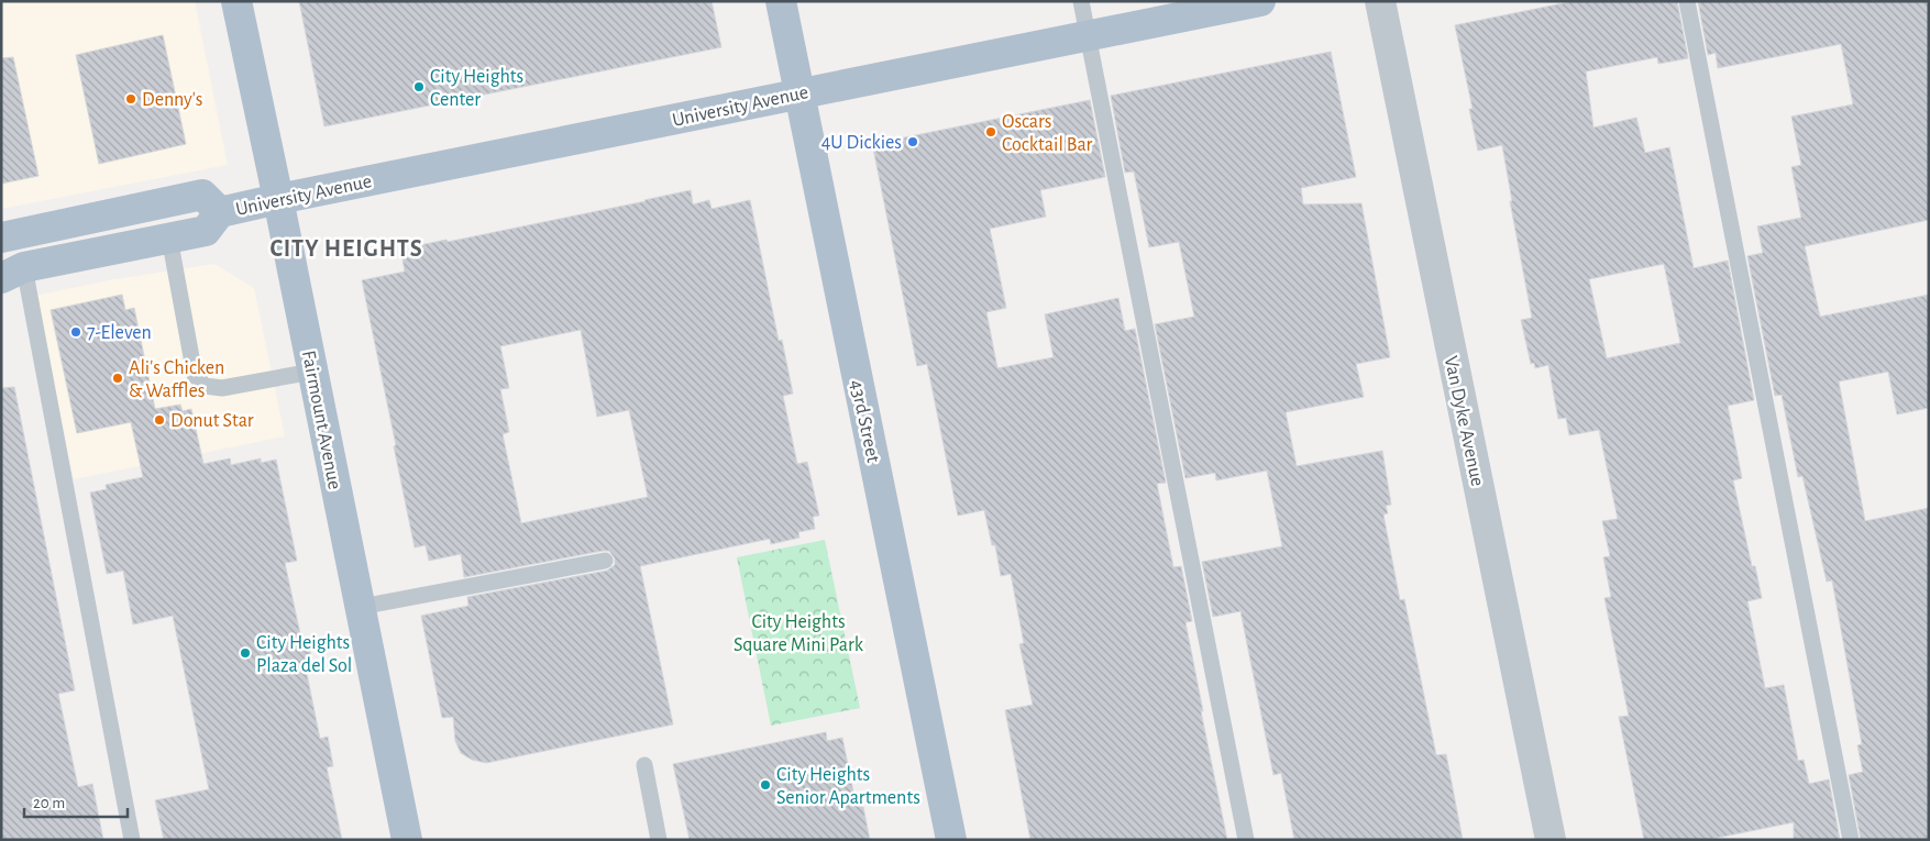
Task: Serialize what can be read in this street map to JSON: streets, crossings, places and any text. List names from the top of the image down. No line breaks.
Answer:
{"streets":{"main road":["University Avenue","Fairmount Avenue","43rd Street"],"street":["Van Dyke Avenue"]},"crossings":[["University Avenue","Fairmount Avenue"],["University Avenue","43rd Street"]],"districts":["CITY HEIGHTS"],"parks":["City Heights Square Mini Park"],"places":["City Heights Center","Denny's","Oscars Cocktail Bar","4U Dickies","7-Eleven","Ali's Chicken & Waffles","Donut Star","City Heights Plaza del Sol","City Heights Senior Apartments"],"scale_bar":"20 m"}
